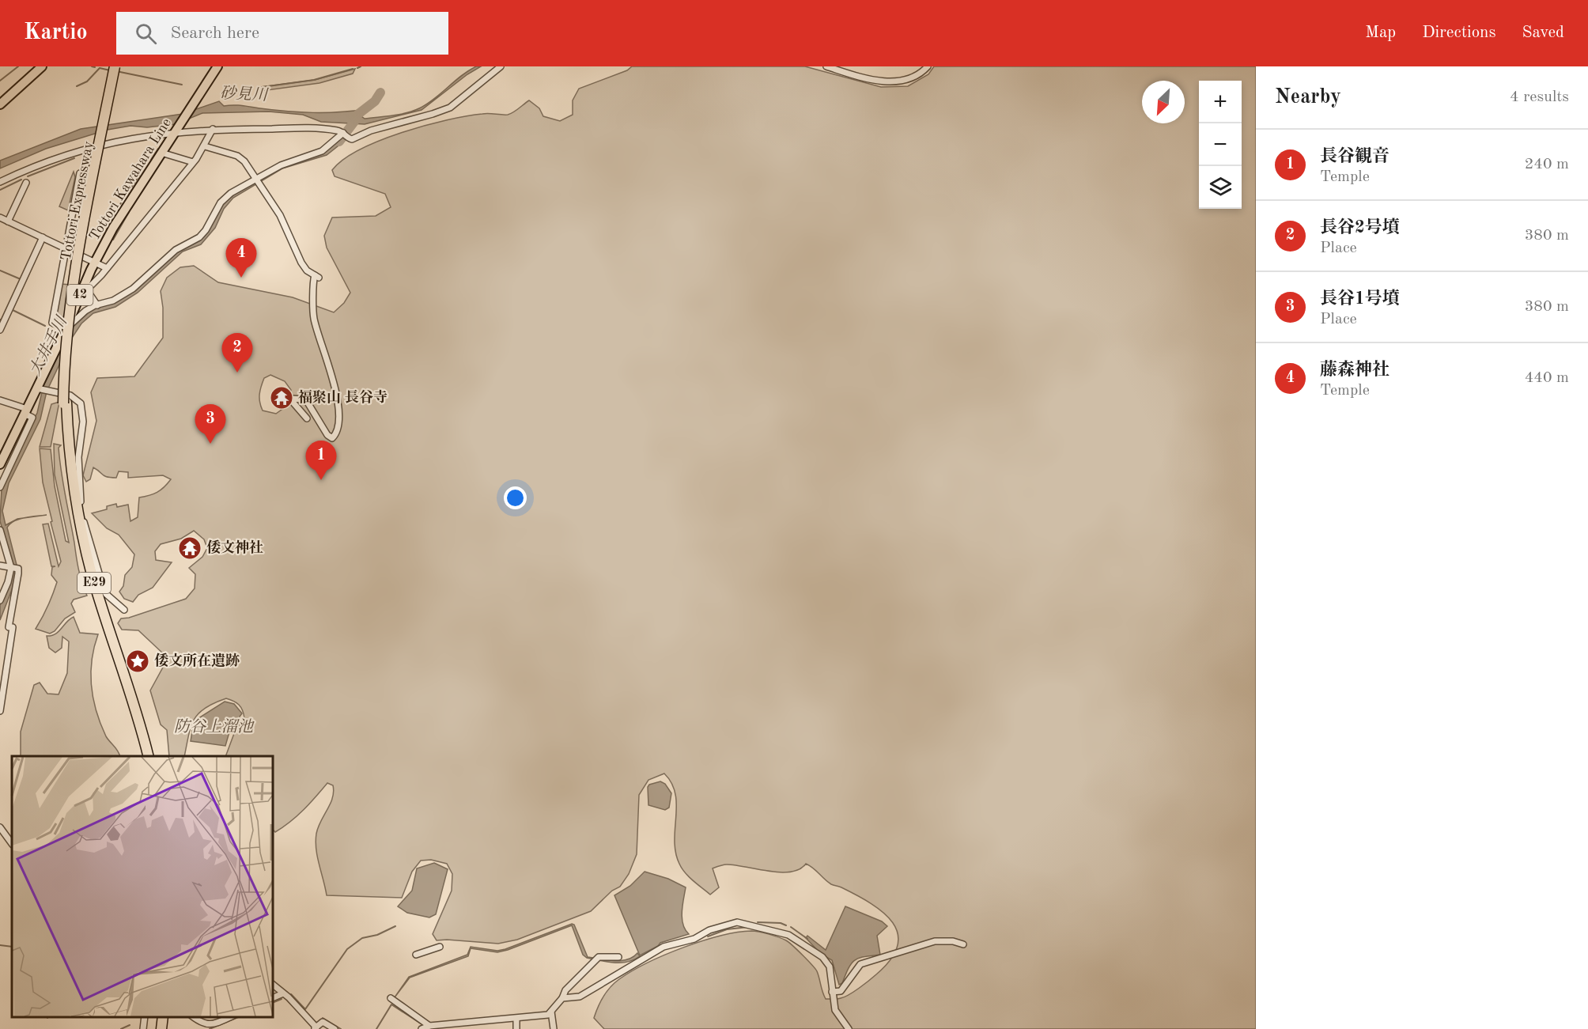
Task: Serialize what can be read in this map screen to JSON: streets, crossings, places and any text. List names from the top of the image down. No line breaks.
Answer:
{"streets":{"highway":["Tottori Expressway","E29"],"main road":["Tottori Kawahara Line","42"]},"water":["砂見川","大井手川","防谷上溜池"],"places":{"temple":["福聚山 長谷寺","倭文神社"],"place":["倭文所在遺跡"]},"north":"bottom left","page":{"header":"Kartio","search":"Search here","nav":["Map","Directions","Saved"],"heading":["Nearby","4 results"],"map_buttons":["+","−"],"list":[{"mark":"1","name":"長谷観音","note":"Temple","value":"240 m"},{"mark":"2","name":"長谷2号墳","note":"Place","value":"380 m"},{"mark":"3","name":"長谷1号墳","note":"Place","value":"380 m"},{"mark":"4","name":"藤森神社","note":"Temple","value":"440 m"}],"pins":["4","2","3","1"]}}
